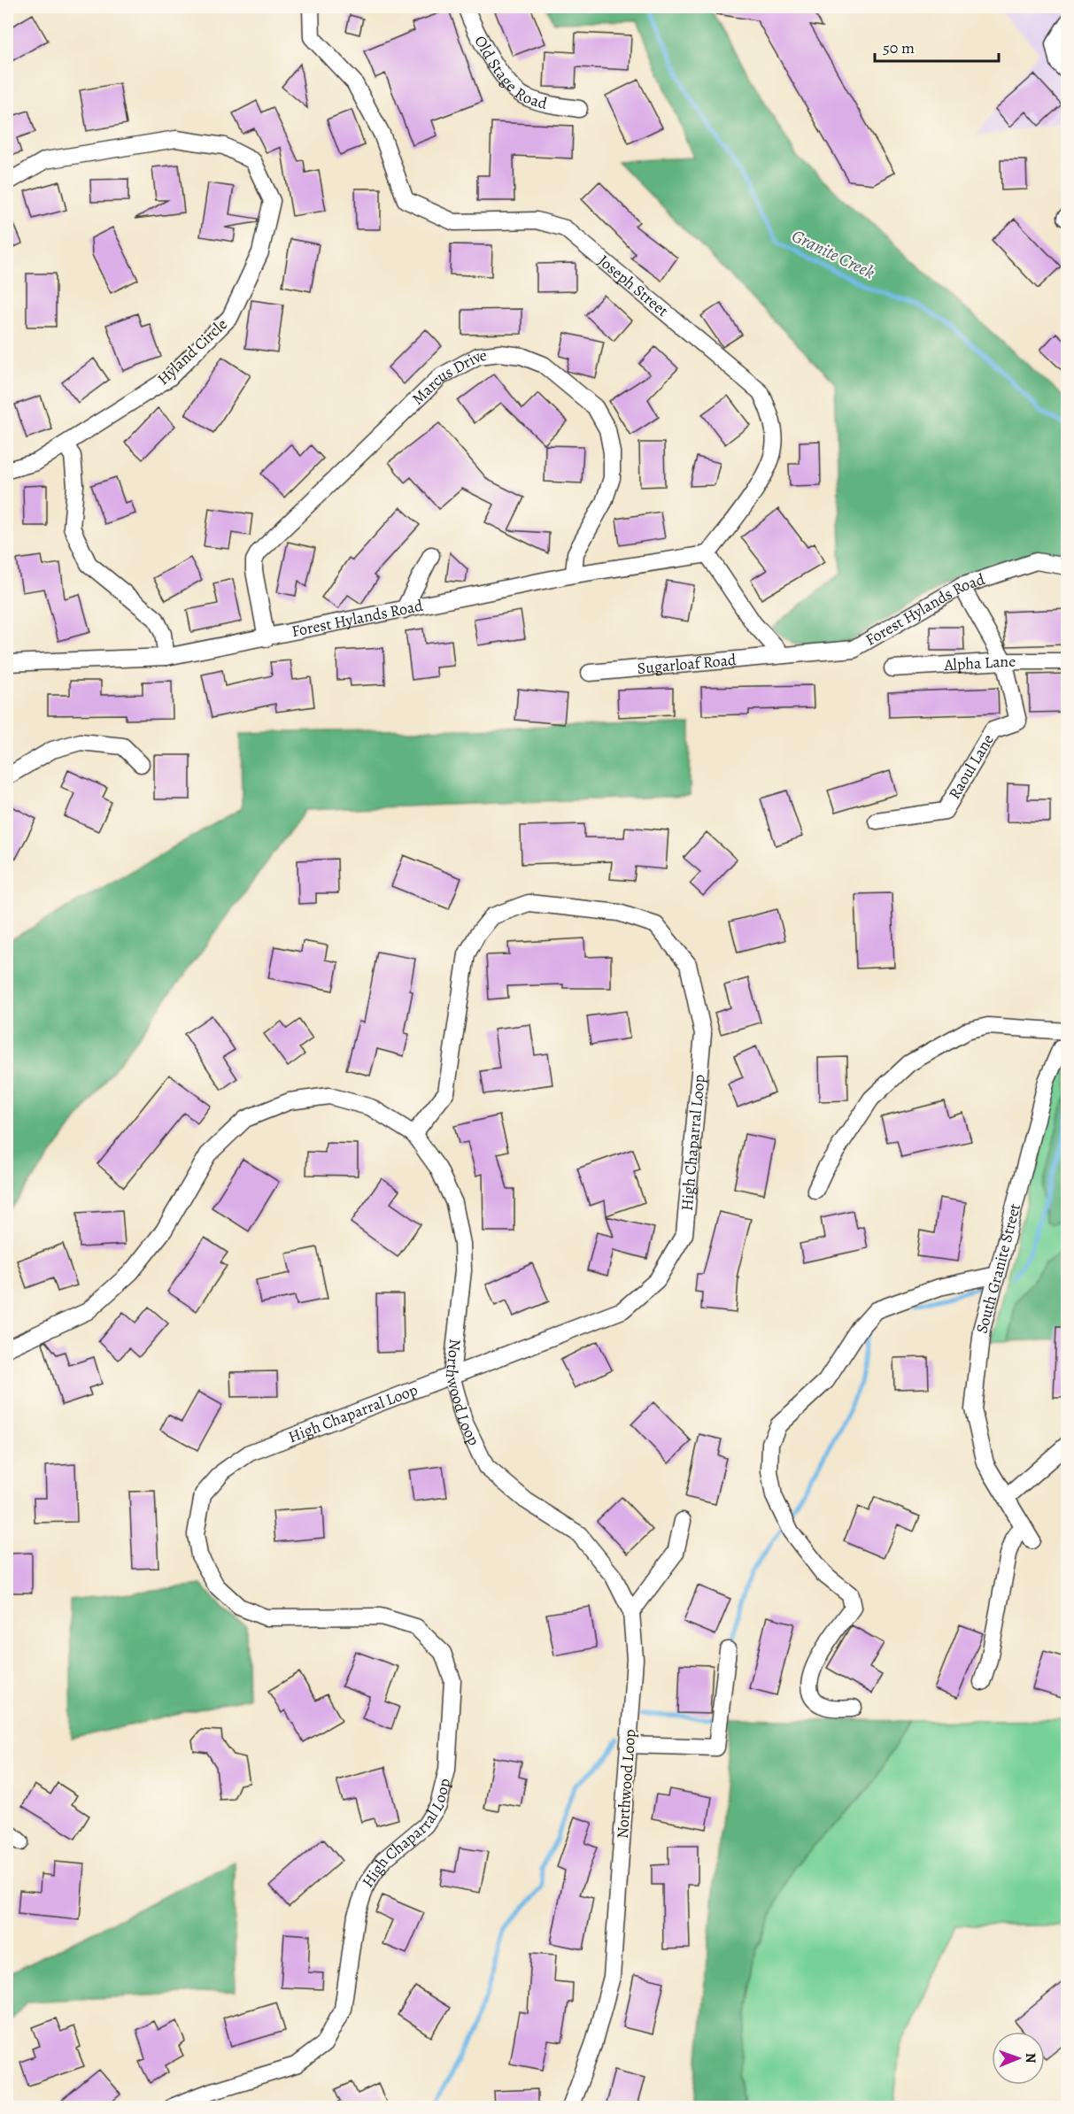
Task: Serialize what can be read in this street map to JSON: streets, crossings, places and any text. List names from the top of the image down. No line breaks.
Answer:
{"streets":{"street":["Old Stage Road","Joseph Street","Hyland Circle","Marcus Drive","Forest Hylands Road","Sugarloaf Road","Alpha Lane","Raoul Lane","High Chaparral Loop","South Granite Street","Northwood Loop"]},"crossings":[["Joseph Street","Forest Hylands Road"],["Marcus Drive","Forest Hylands Road"],["Forest Hylands Road","Sugarloaf Road"],["Forest Hylands Road","Raoul Lane"],["Alpha Lane","Raoul Lane"],["High Chaparral Loop","Northwood Loop"]],"water":["Granite Creek"],"scale_bar":"50 m","north":"right"}
